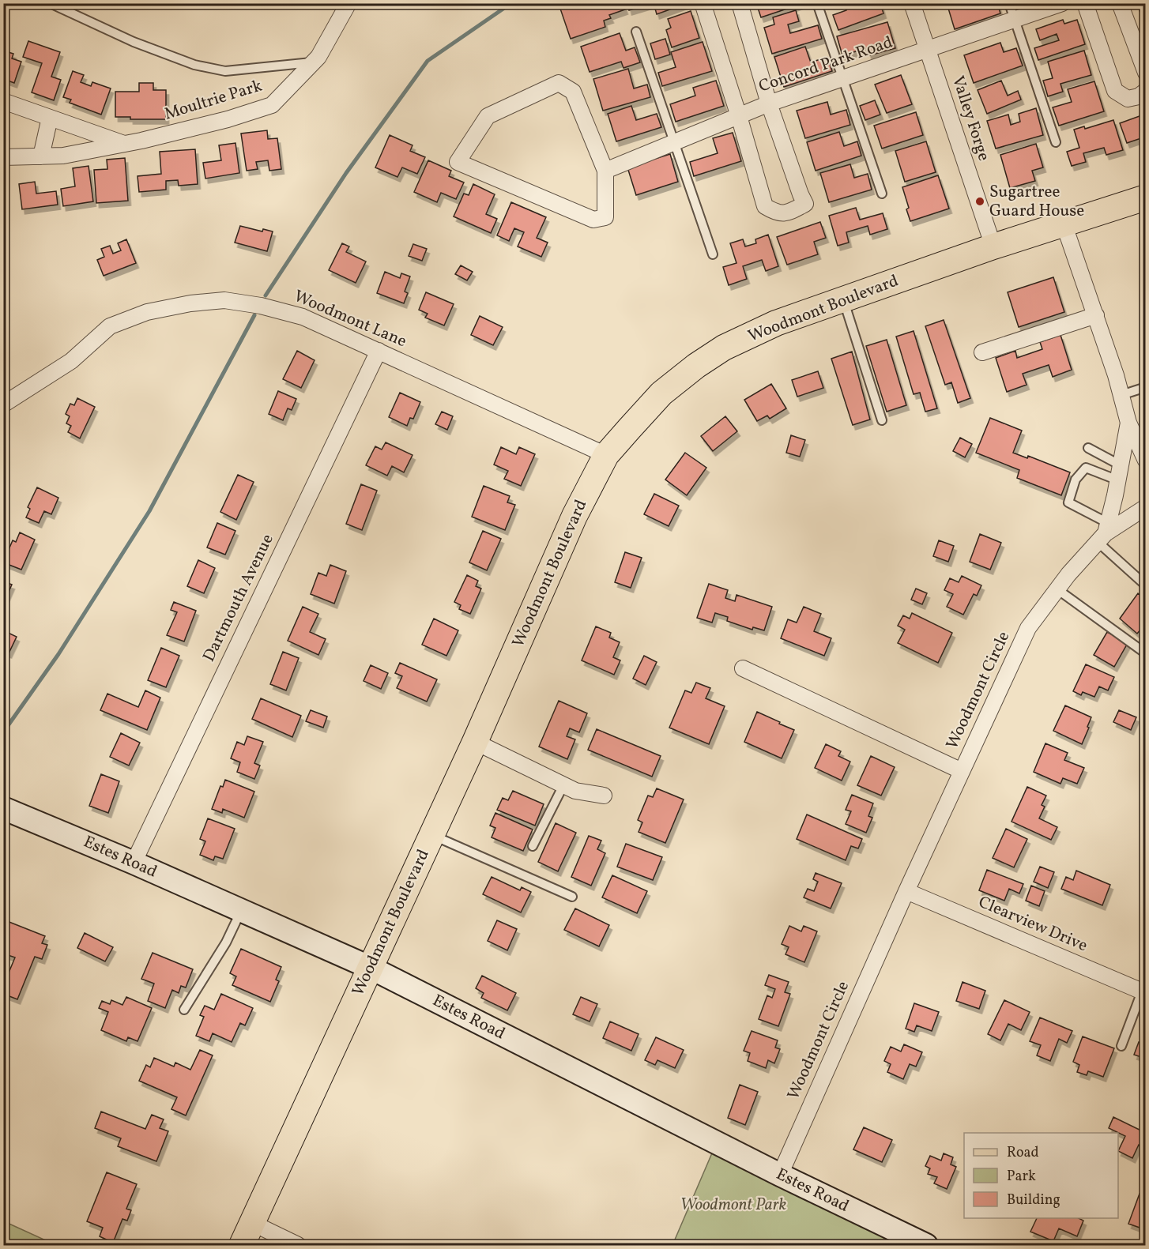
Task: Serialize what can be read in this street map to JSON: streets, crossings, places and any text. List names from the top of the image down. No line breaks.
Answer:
{"streets":{"main road":["Woodmont Boulevard"],"street":["Concord Park Road","Moultrie Park","Valley Forge","Woodmont Lane","Dartmouth Avenue","Woodmont Circle","Estes Road","Clearview Drive"]},"crossings":[["Concord Park Road","Valley Forge"],["Valley Forge","Woodmont Boulevard"],["Woodmont Boulevard","Woodmont Lane"],["Woodmont Boulevard","Woodmont Circle"],["Woodmont Boulevard","Estes Road"],["Woodmont Lane","Dartmouth Avenue"],["Dartmouth Avenue","Estes Road"],["Woodmont Circle","Estes Road"],["Woodmont Circle","Clearview Drive"]],"parks":["Woodmont Park"],"places":["Sugartree Guard House"],"legend":["Road","Park","Building"]}
